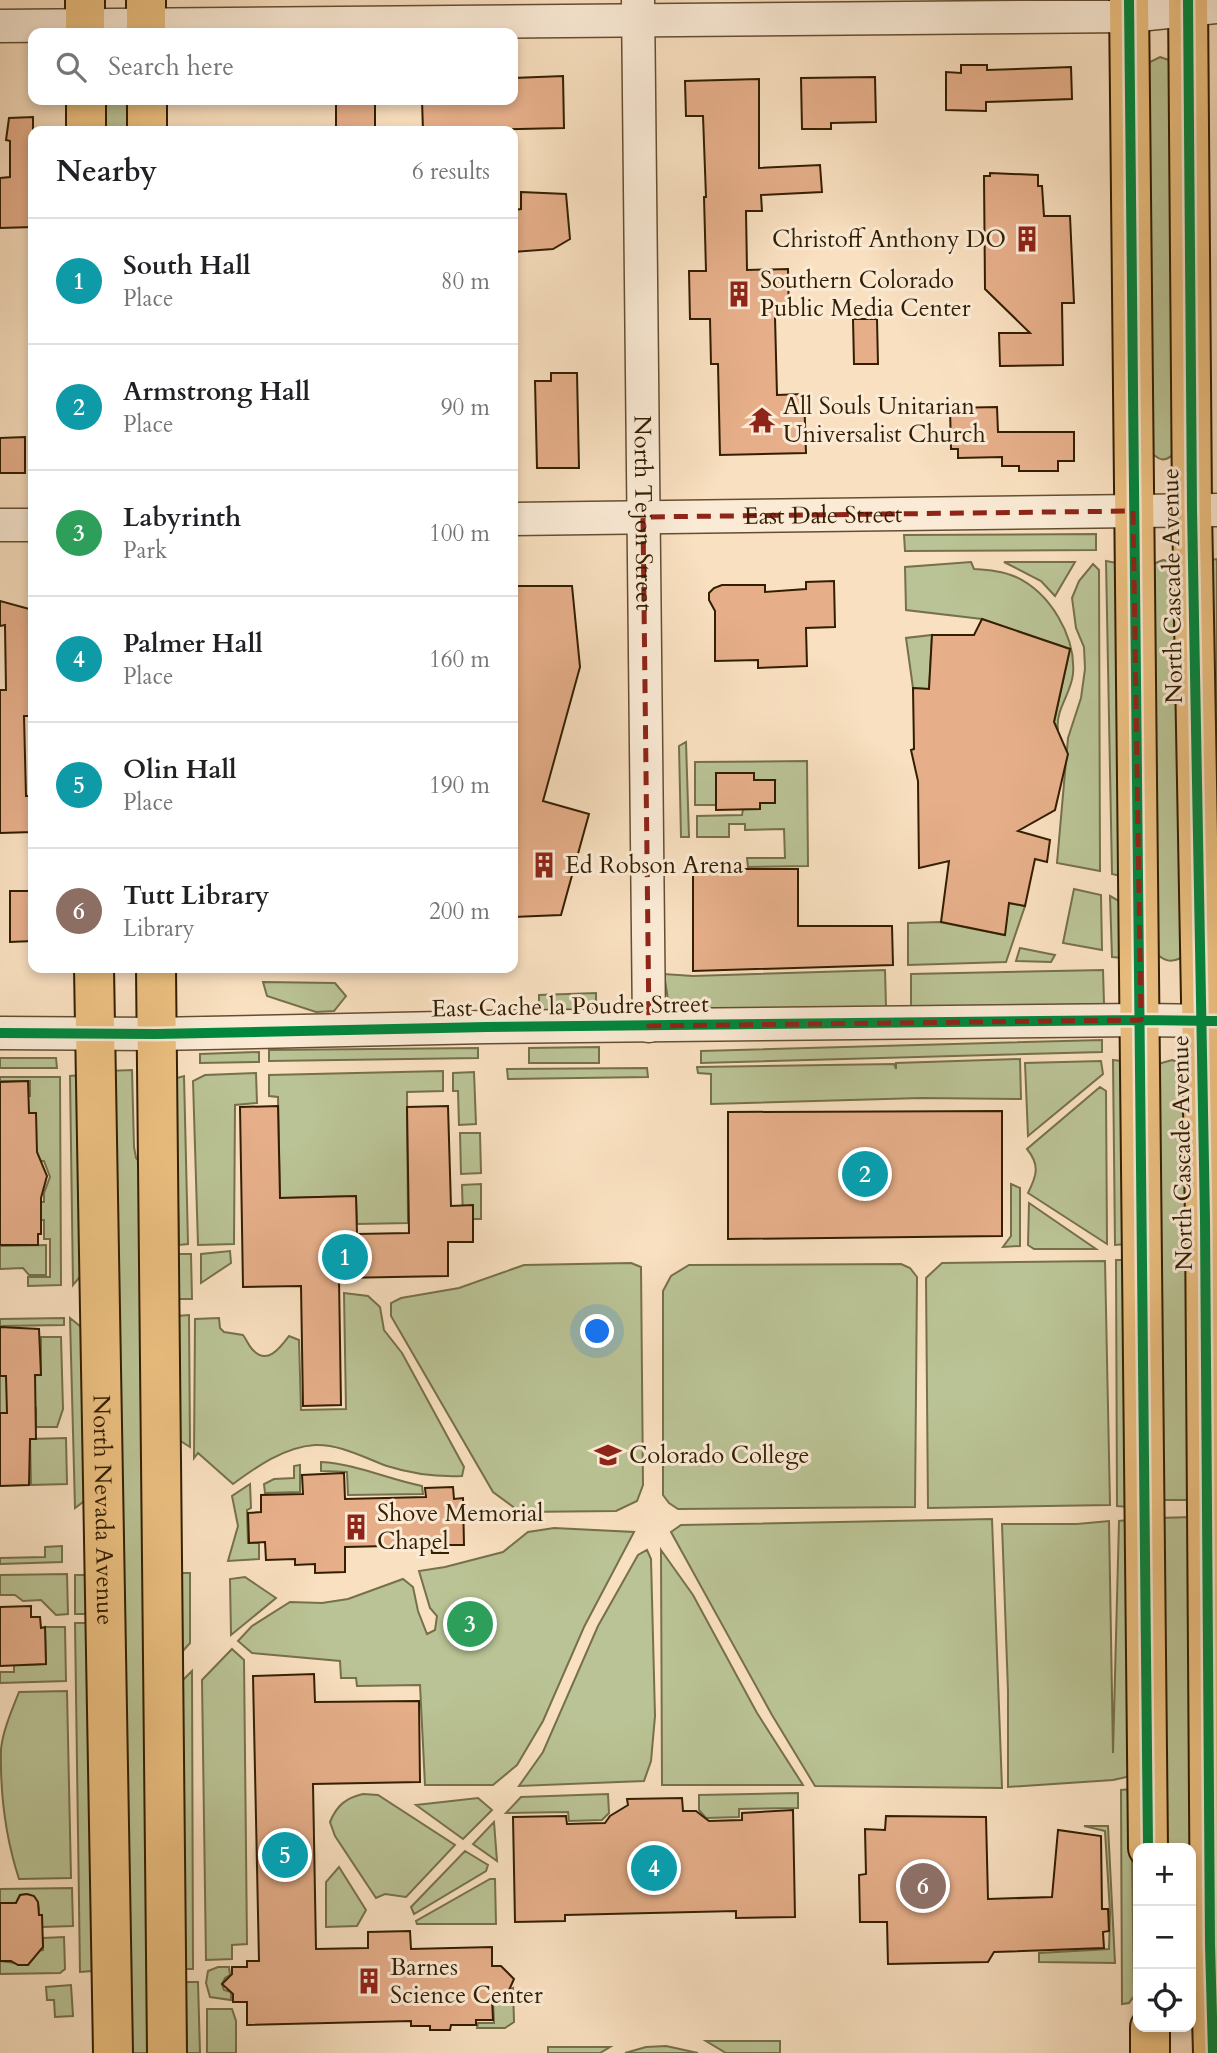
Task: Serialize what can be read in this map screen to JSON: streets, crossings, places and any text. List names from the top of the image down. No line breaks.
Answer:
{"streets":{"main road":["North Cascade Avenue","North Nevada Avenue"],"street":["North Tejon Street","East Dale Street","East Cache la Poudre Street"]},"crossings":[["North Tejon Street","East Dale Street"],["North Tejon Street","East Cache la Poudre Street"],["East Dale Street","North Cascade Avenue"],["North Cascade Avenue","East Cache la Poudre Street"],["East Cache la Poudre Street","North Nevada Avenue"]],"places":{"building":["Christoff Anthony DO","Southern Colorado Public Media Center","Ed Robson Arena","Shove Memorial Chapel","Barnes Science Center"],"temple":["All Souls Unitarian Universalist Church"],"school or university":["Colorado College"]},"page":{"search":"Search here","heading":["Nearby","6 results"],"list":[{"mark":"1","name":"South Hall","note":"Place","value":"80 m"},{"mark":"2","name":"Armstrong Hall","note":"Place","value":"90 m"},{"mark":"3","name":"Labyrinth","note":"Park","value":"100 m"},{"mark":"4","name":"Palmer Hall","note":"Place","value":"160 m"},{"mark":"5","name":"Olin Hall","note":"Place","value":"190 m"},{"mark":"6","name":"Tutt Library","note":"Library","value":"200 m"}],"pins":["2","1","3","5","4","6"],"map_buttons":["+","−"]}}
